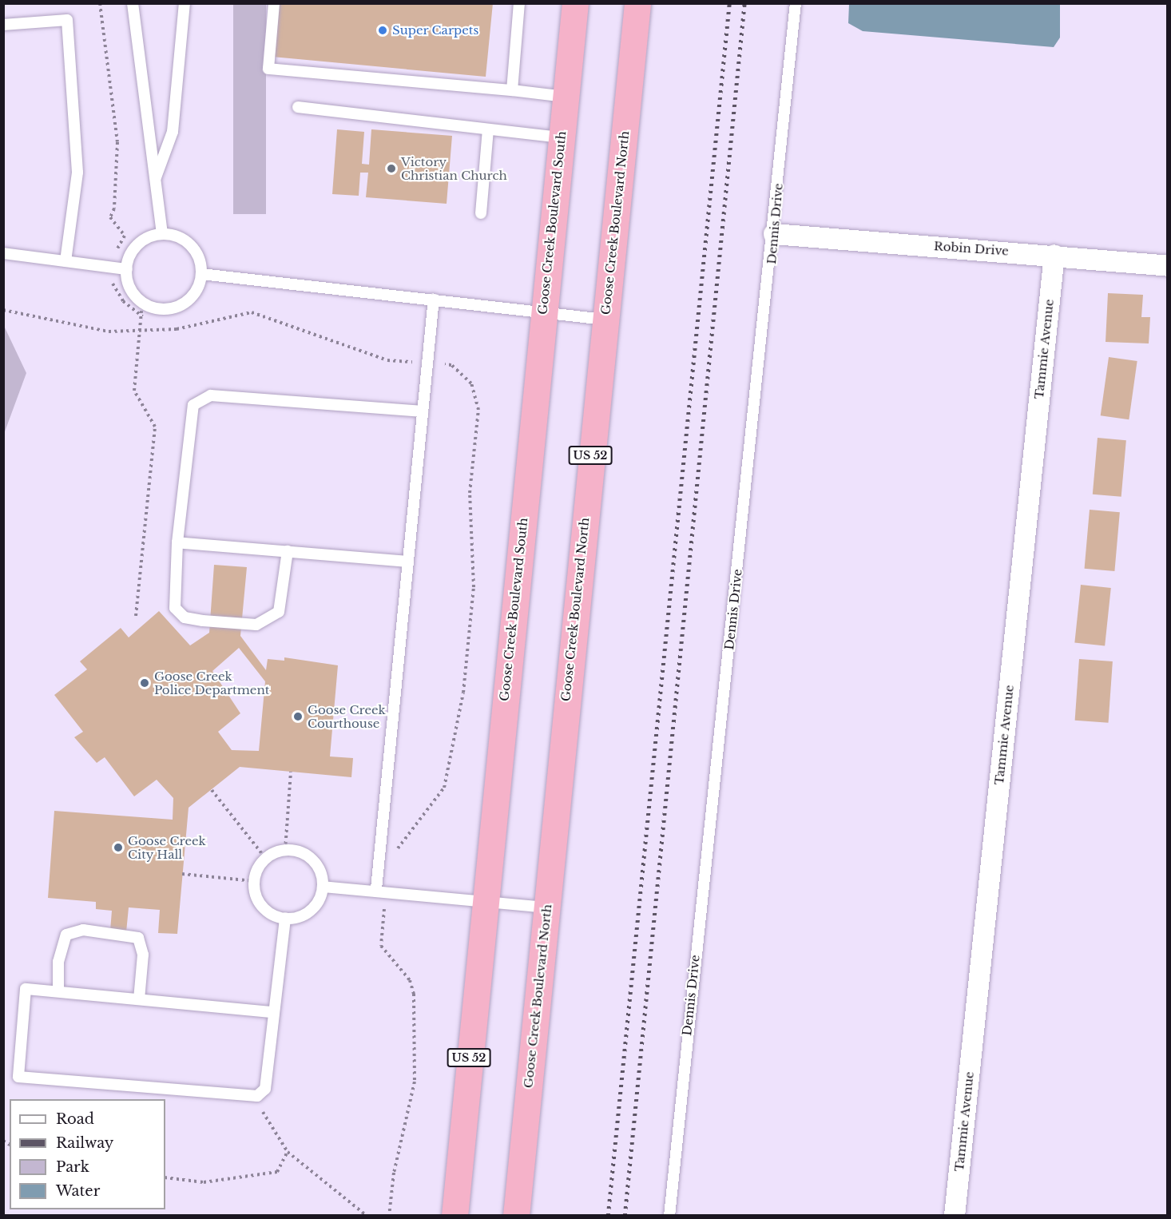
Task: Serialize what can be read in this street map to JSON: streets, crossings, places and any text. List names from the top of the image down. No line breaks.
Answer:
{"streets":{"highway":["Goose Creek Boulevard South","Goose Creek Boulevard North","US 52"],"street":["Robin Drive","Tammie Avenue"],"lane":["Dennis Drive"]},"crossings":[["Dennis Drive","Robin Drive"],["Robin Drive","Tammie Avenue"]],"places":["Super Carpets","Victory Christian Church","Goose Creek Police Department","Goose Creek Courthouse","Goose Creek City Hall"],"legend":["Road","Railway","Park","Water"]}
